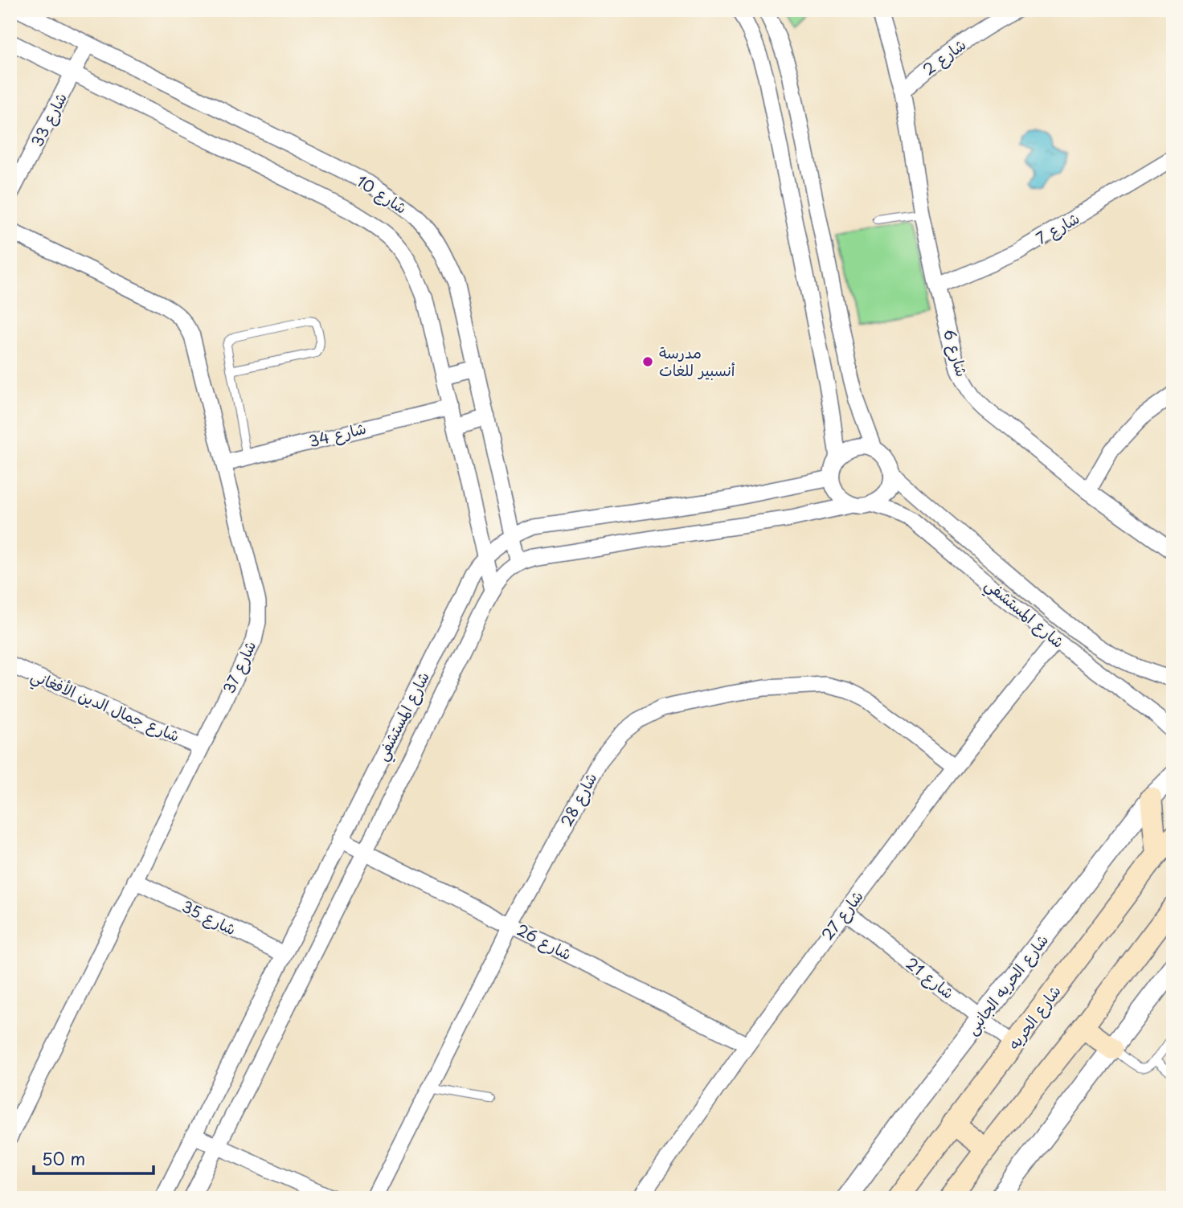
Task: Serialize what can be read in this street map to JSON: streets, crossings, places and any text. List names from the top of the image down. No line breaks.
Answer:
{"streets":{"main road":["شارع الحريه"],"street":["شارع 2","شارع 33","شارع 10","شارع 7","شارع 6","شارع 34","شارع المستشفي","شارع 37","شارع جمال الدين الأفغاني","شارع 28","شارع 27","شارع 35","شارع 26","شارع 21","شارع الحريه الجانبى"]},"crossings":[["شارع 2","شارع 6"],["شارع 33","شارع 10"],["شارع 10","شارع 34"],["شارع 10","شارع المستشفي"],["شارع 7","شارع 6"],["شارع 34","شارع 37"],["شارع المستشفي","شارع 27"],["شارع المستشفي","شارع 35"],["شارع المستشفي","شارع 26"],["شارع 37","شارع جمال الدين الأفغاني"],["شارع 37","شارع 35"],["شارع 28","شارع 27"],["شارع 28","شارع 26"],["شارع 27","شارع 26"],["شارع 27","شارع 21"],["شارع 21","شارع الحريه الجانبى"],["شارع 21","شارع الحريه"]],"places":["مدرسة أنسبير للغات"],"scale_bar":"50 m"}
